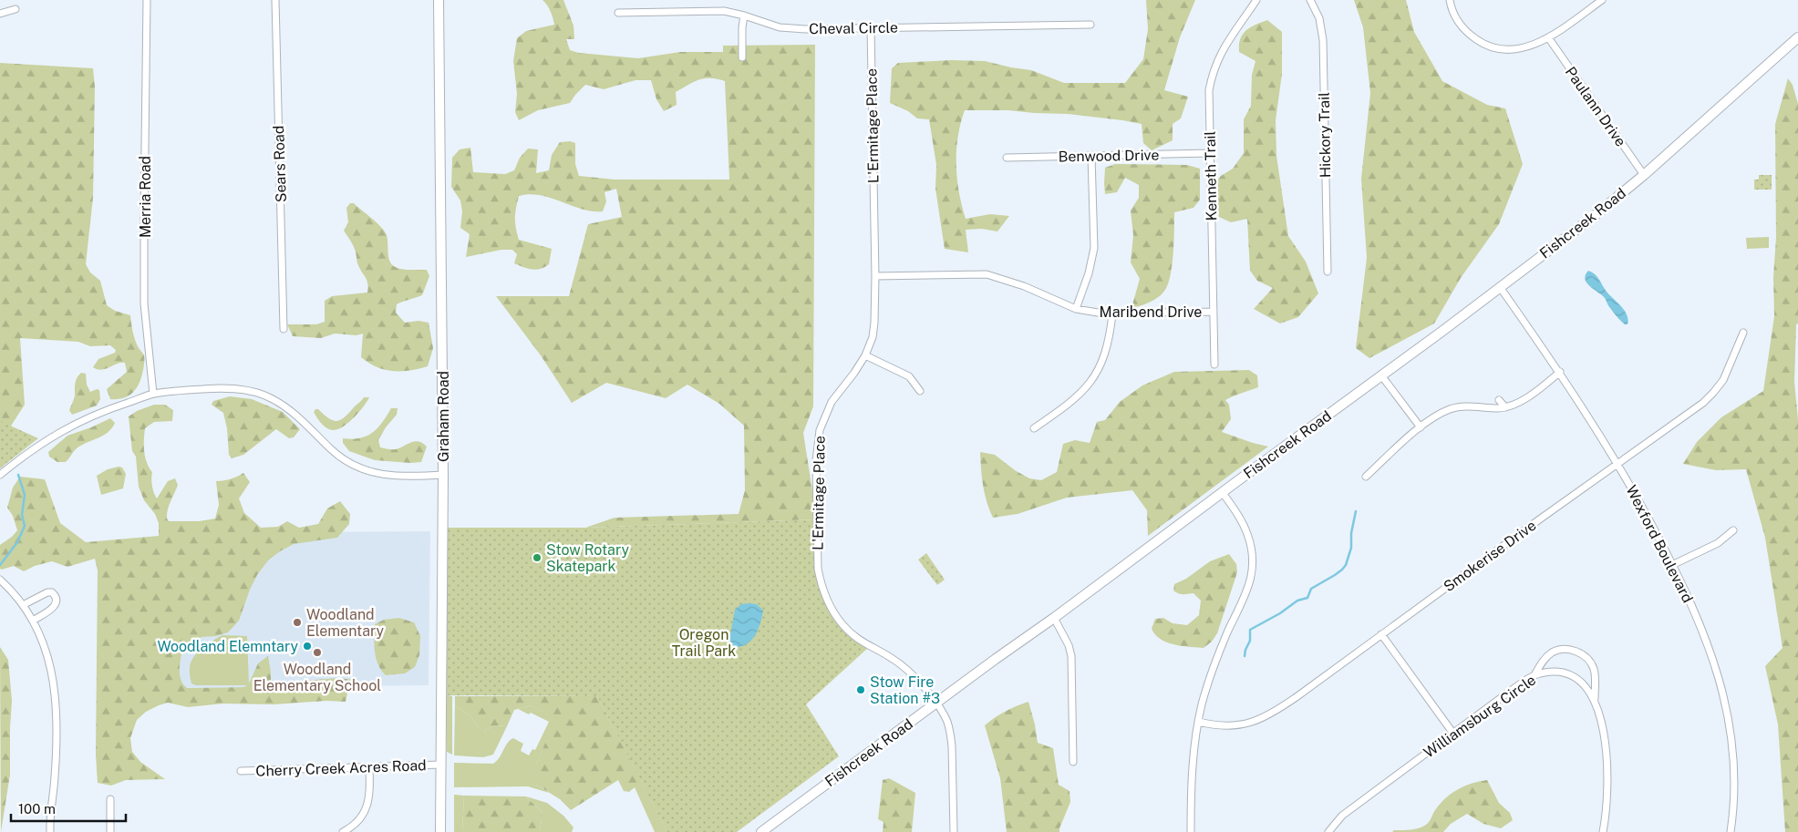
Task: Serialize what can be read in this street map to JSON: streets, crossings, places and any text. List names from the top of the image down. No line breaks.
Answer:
{"streets":{"main road":["Fishcreek Road","Graham Road"],"street":["Cheval Circle","Paulann Drive","L'Ermitage Place","Hickory Trail","Benwood Drive","Sears Road","Kenneth Trail","Merria Road","Maribend Drive","Wexford Boulevard","Smokerise Drive","Williamsburg Circle","Cherry Creek Acres Road"]},"crossings":[["Cheval Circle","L'Ermitage Place"],["Paulann Drive","Fishcreek Road"],["L'Ermitage Place","Fishcreek Road"],["L'Ermitage Place","Maribend Drive"],["Benwood Drive","Kenneth Trail"],["Kenneth Trail","Maribend Drive"],["Fishcreek Road","Wexford Boulevard"],["Graham Road","Cherry Creek Acres Road"],["Wexford Boulevard","Smokerise Drive"]],"parks":["Oregon Trail Park"],"places":["Stow Rotary Skatepark","Woodland Elementary","Woodland Elemntary","Woodland Elementary School","Stow Fire Station #3"],"scale_bar":"100 m"}
